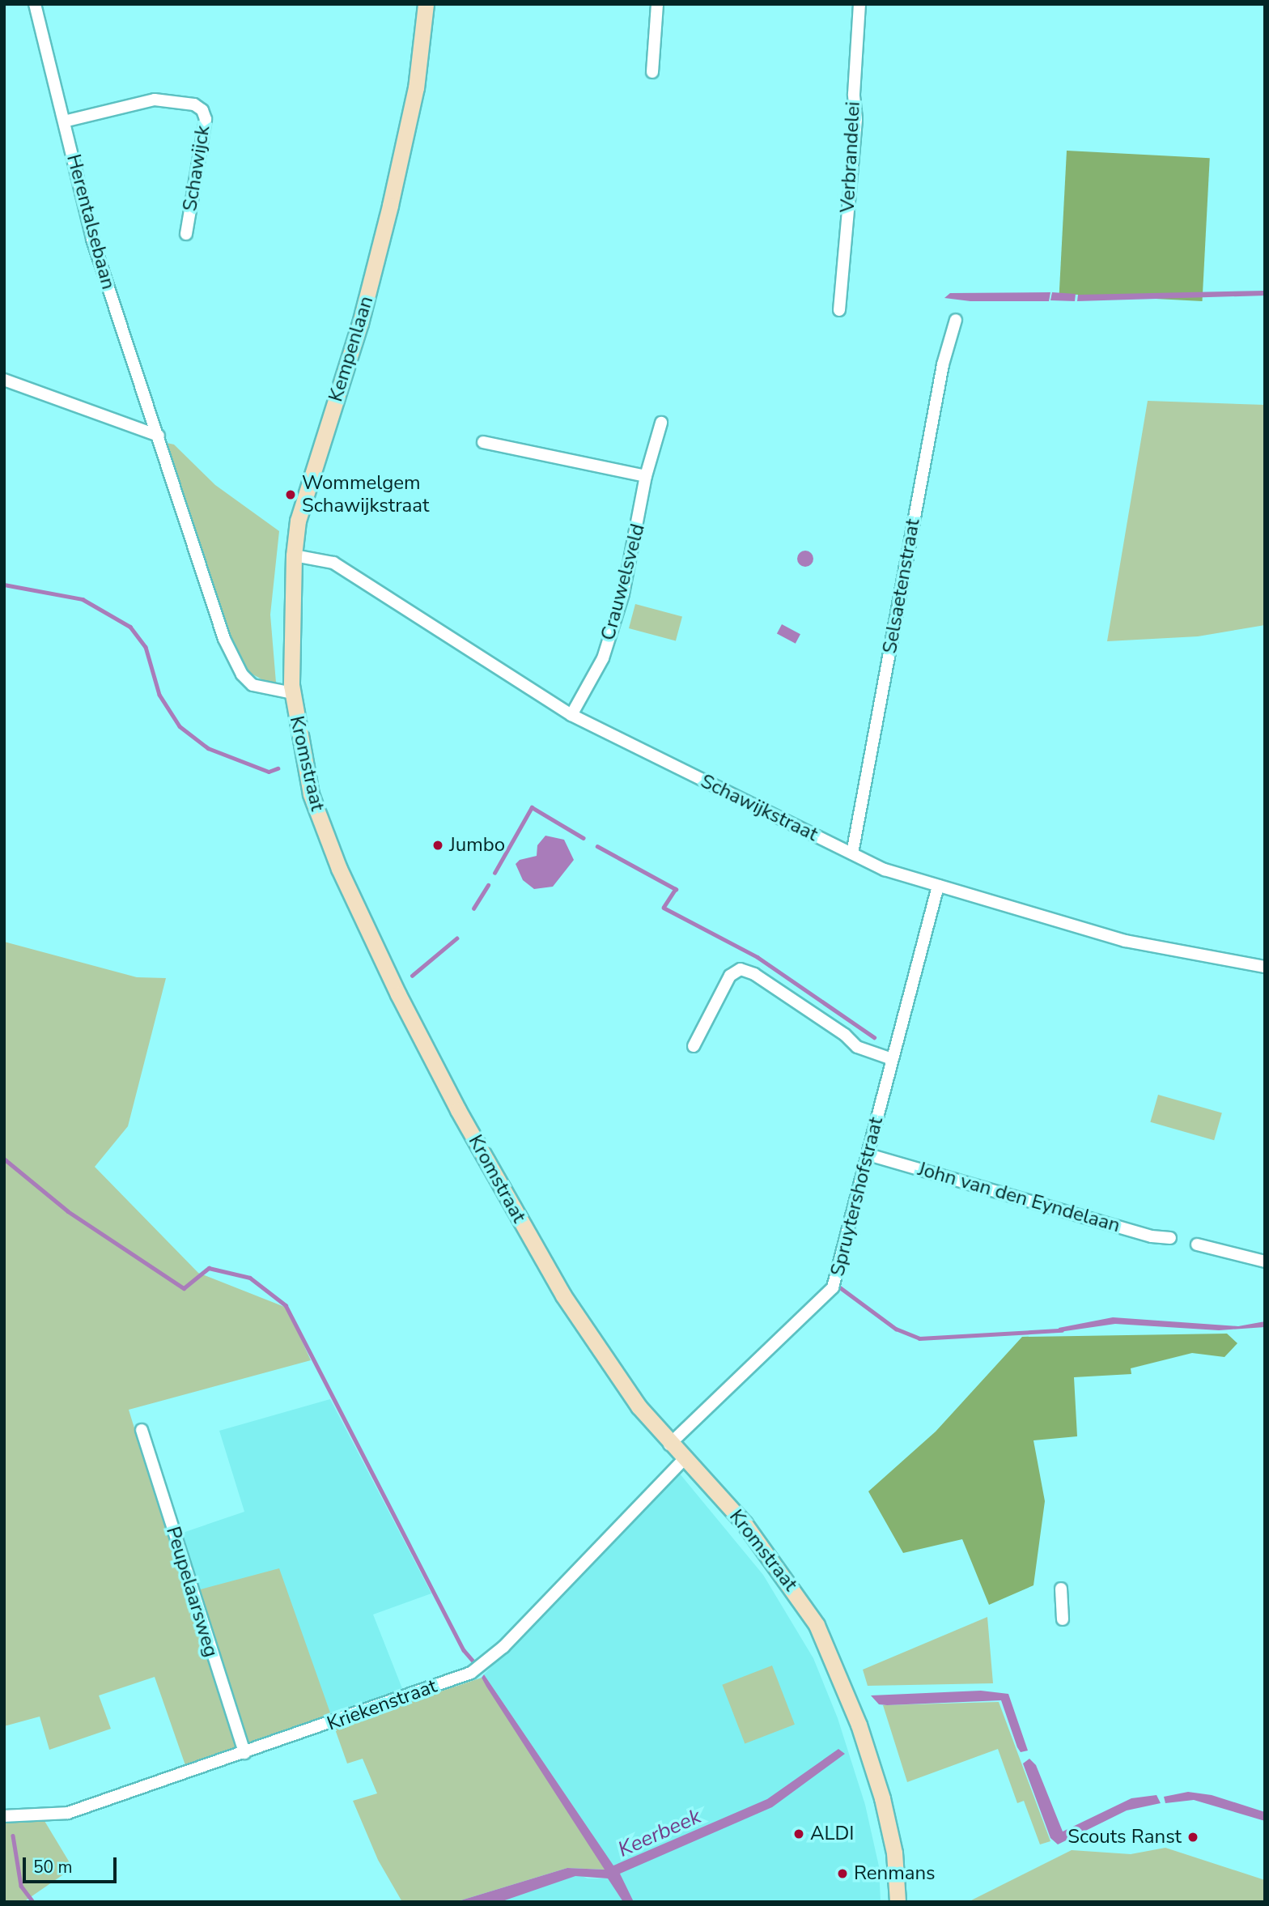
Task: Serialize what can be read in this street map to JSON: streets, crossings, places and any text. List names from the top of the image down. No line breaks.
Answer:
{"streets":{"main road":["Kempenlaan","Kromstraat"],"street":["Verbrandelei","Schawijck","Herentalsebaan","Crauwelsveld","Selsaetenstraat","Schawijkstraat","Spruytershofstraat","John van den Eyndelaan","Peupelaarsweg","Kriekenstraat"]},"crossings":[["Schawijck","Herentalsebaan"],["Herentalsebaan","Kromstraat"],["Kempenlaan","Kromstraat"],["Kempenlaan","Schawijkstraat"],["Crauwelsveld","Schawijkstraat"],["Selsaetenstraat","Schawijkstraat"],["Kromstraat","Spruytershofstraat"],["Kromstraat","Kriekenstraat"],["Schawijkstraat","Spruytershofstraat"],["Spruytershofstraat","John van den Eyndelaan"],["Peupelaarsweg","Kriekenstraat"]],"water":["Keerbeek"],"places":["Wommelgem Schawijkstraat","Jumbo","ALDI","Scouts Ranst","Renmans"],"scale_bar":"50 m"}
